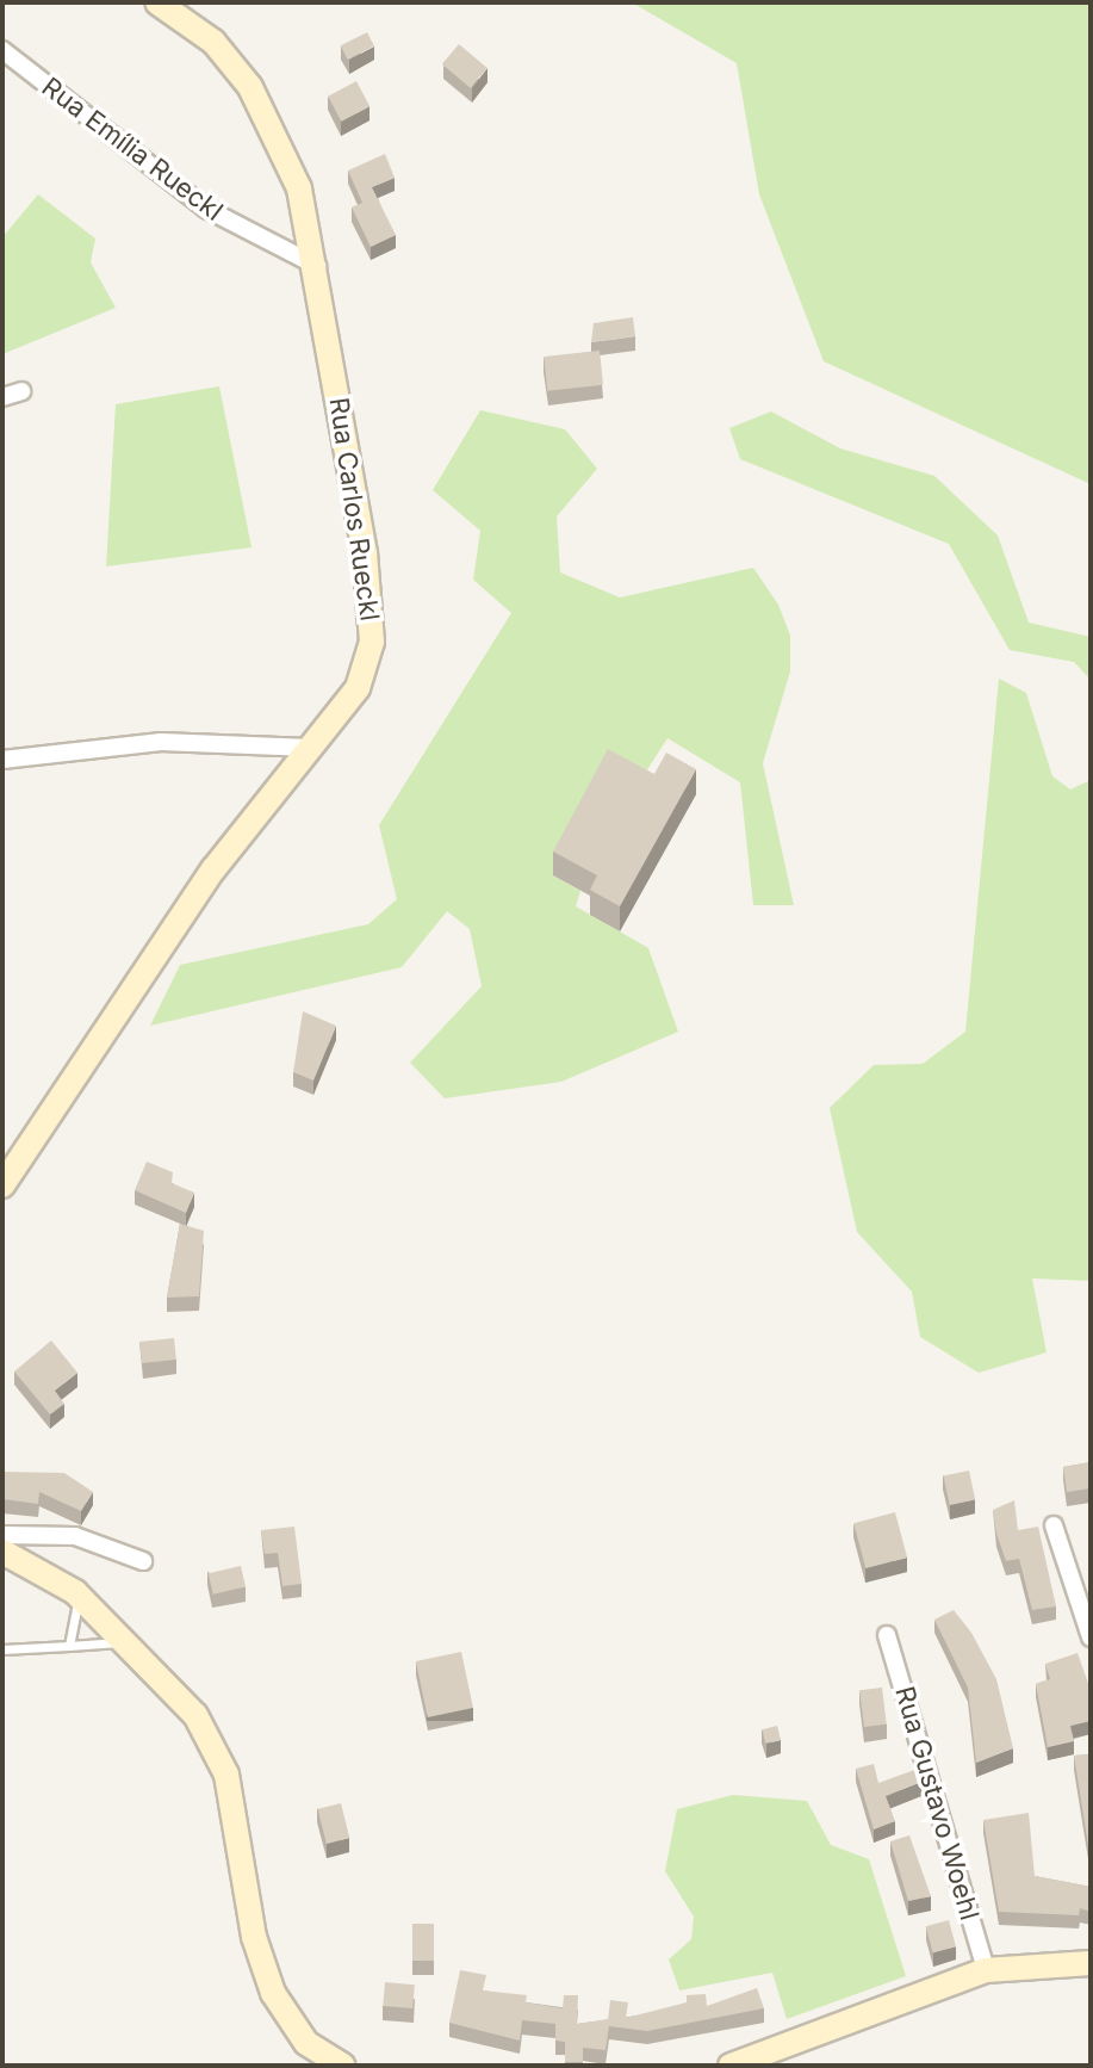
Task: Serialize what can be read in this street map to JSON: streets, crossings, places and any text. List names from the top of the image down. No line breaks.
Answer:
{"streets":{"street":["Rua Emília Rueckl","Rua Carlos Rueckl","Rua Gustavo Woehl"]},"crossings":[["Rua Emília Rueckl","Rua Carlos Rueckl"]]}
